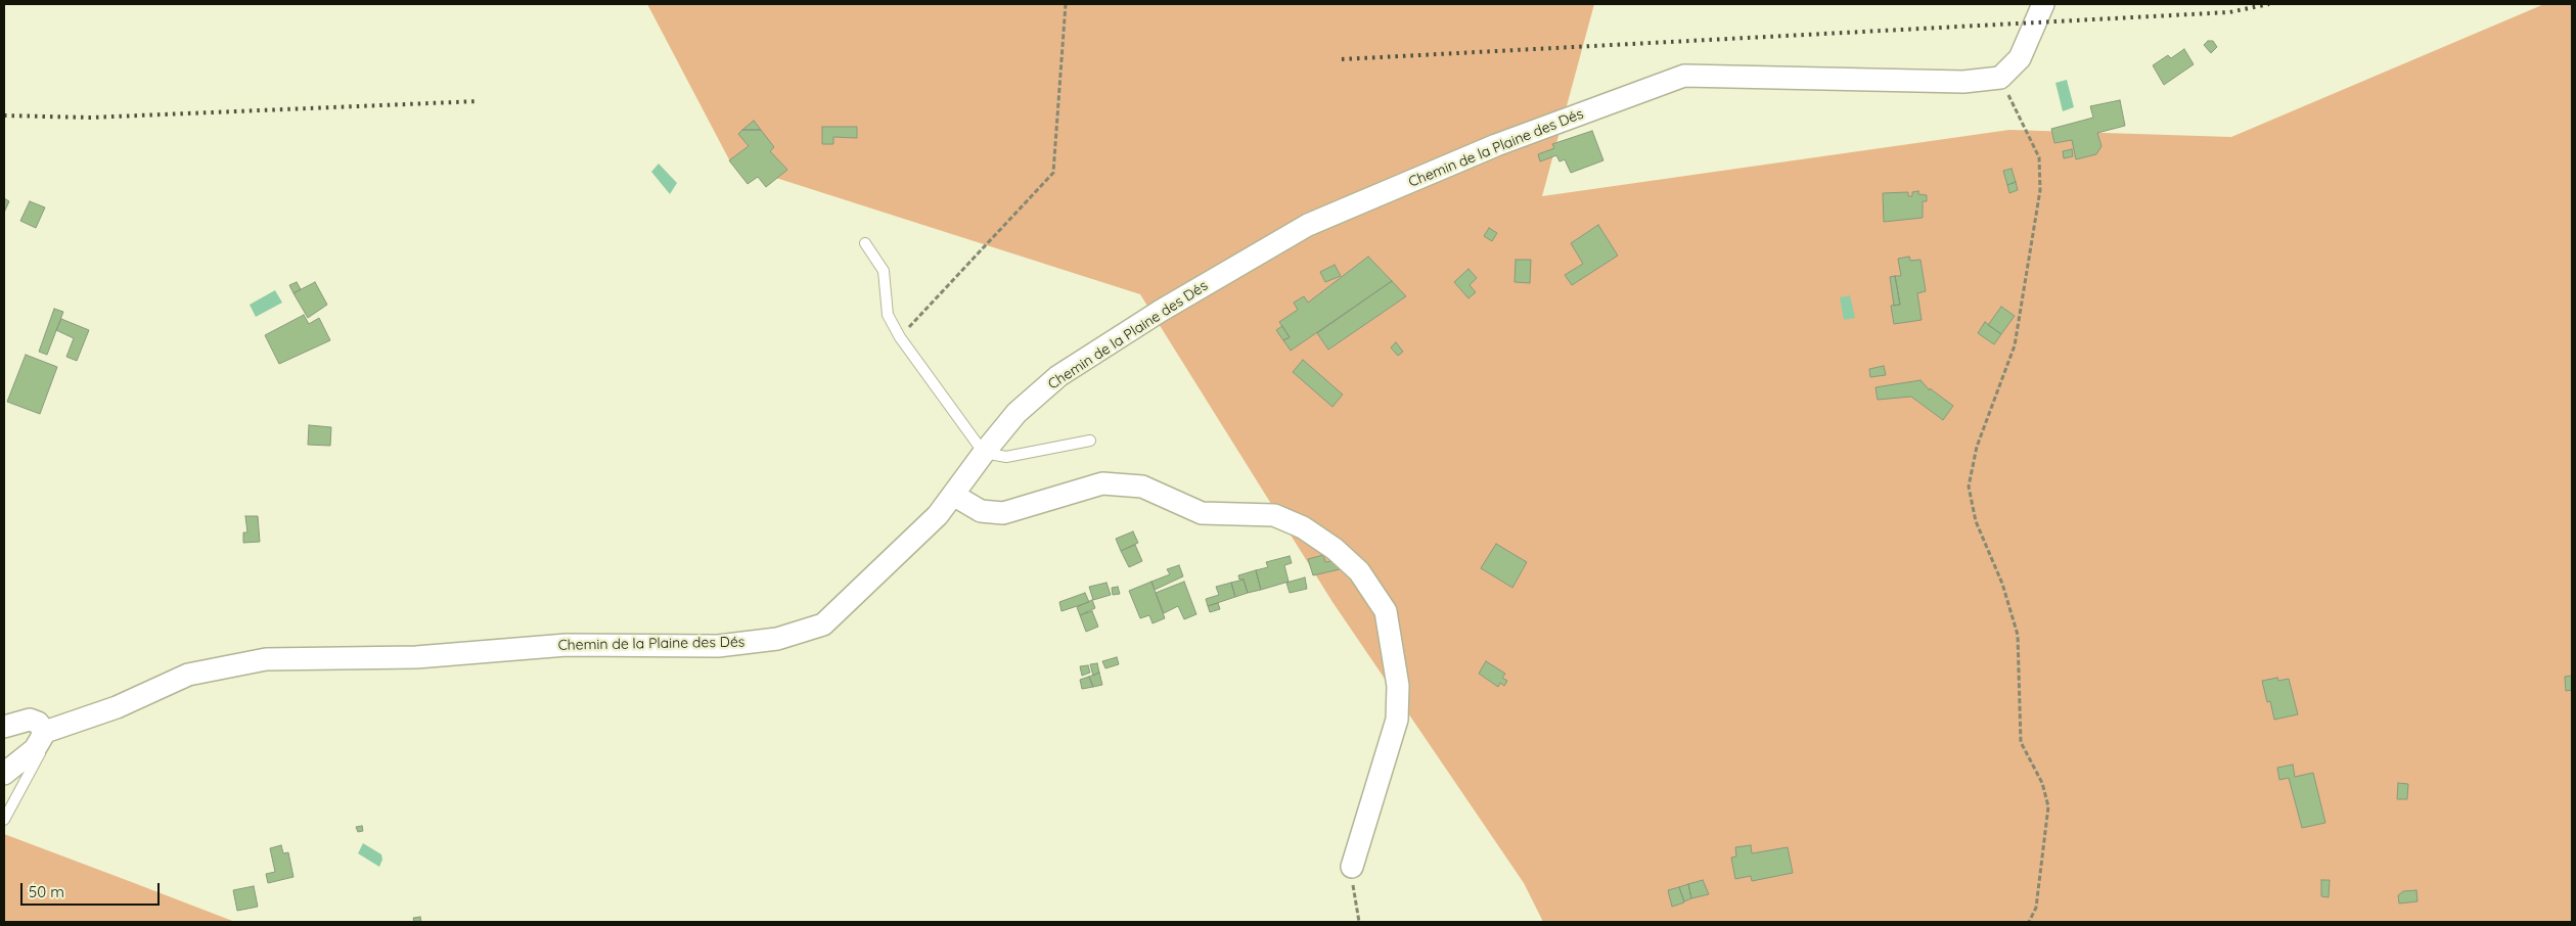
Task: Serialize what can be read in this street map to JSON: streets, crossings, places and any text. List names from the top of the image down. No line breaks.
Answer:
{"streets":{"street":["Chemin de la Plaine des Dés"]},"scale_bar":"50 m"}
